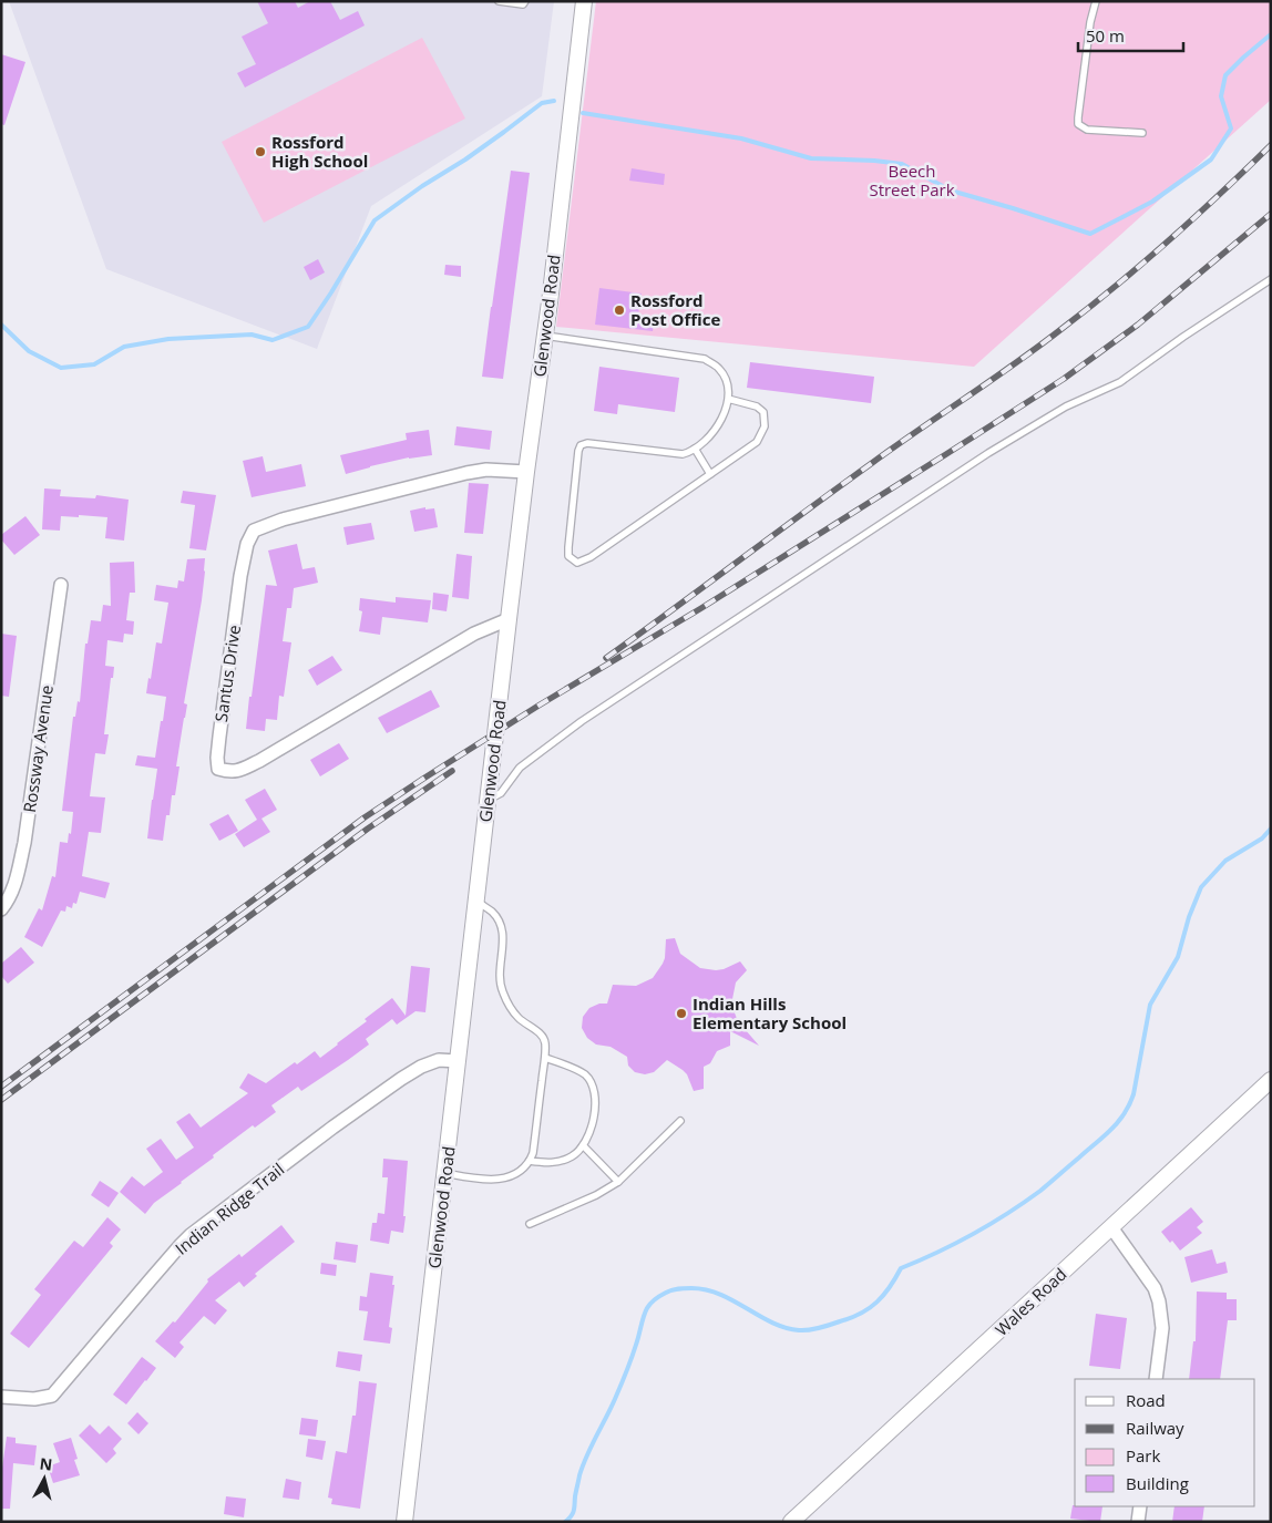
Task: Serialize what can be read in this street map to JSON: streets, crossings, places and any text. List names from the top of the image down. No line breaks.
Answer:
{"streets":{"street":["Glenwood Road","Santus Drive","Rossway Avenue","Indian Ridge Trail","Wales Road"]},"crossings":[["Glenwood Road","Santus Drive"],["Glenwood Road","Indian Ridge Trail"]],"parks":["Beech Street Park"],"places":["Rossford High School","Rossford Post Office","Indian Hills Elementary School"],"legend":["Road","Railway","Park","Building"],"scale_bar":"50 m","north":"top"}
